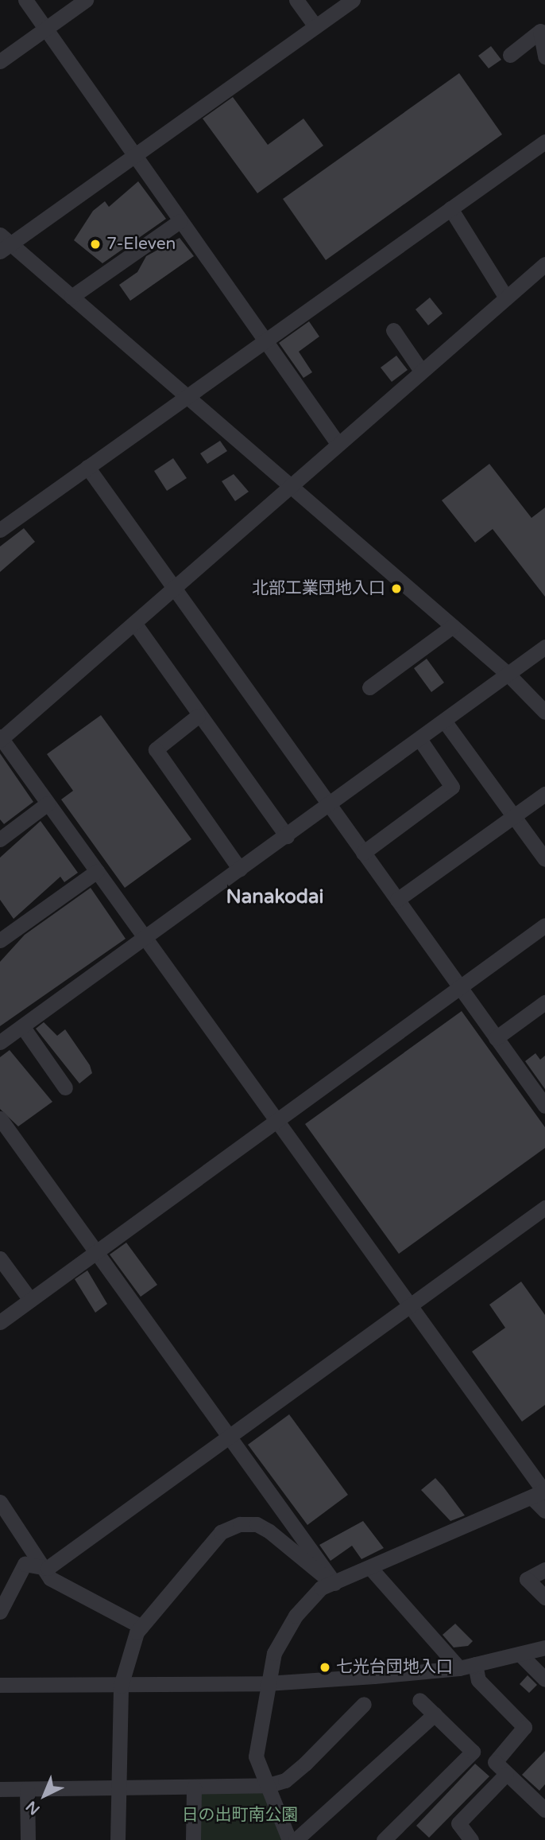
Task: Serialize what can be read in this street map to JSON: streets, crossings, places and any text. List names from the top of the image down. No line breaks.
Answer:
{"districts":["Nanakodai"],"parks":["日の出町南公園"],"places":["7-Eleven","北部工業団地入口","七光台団地入口"],"north":"bottom left"}
